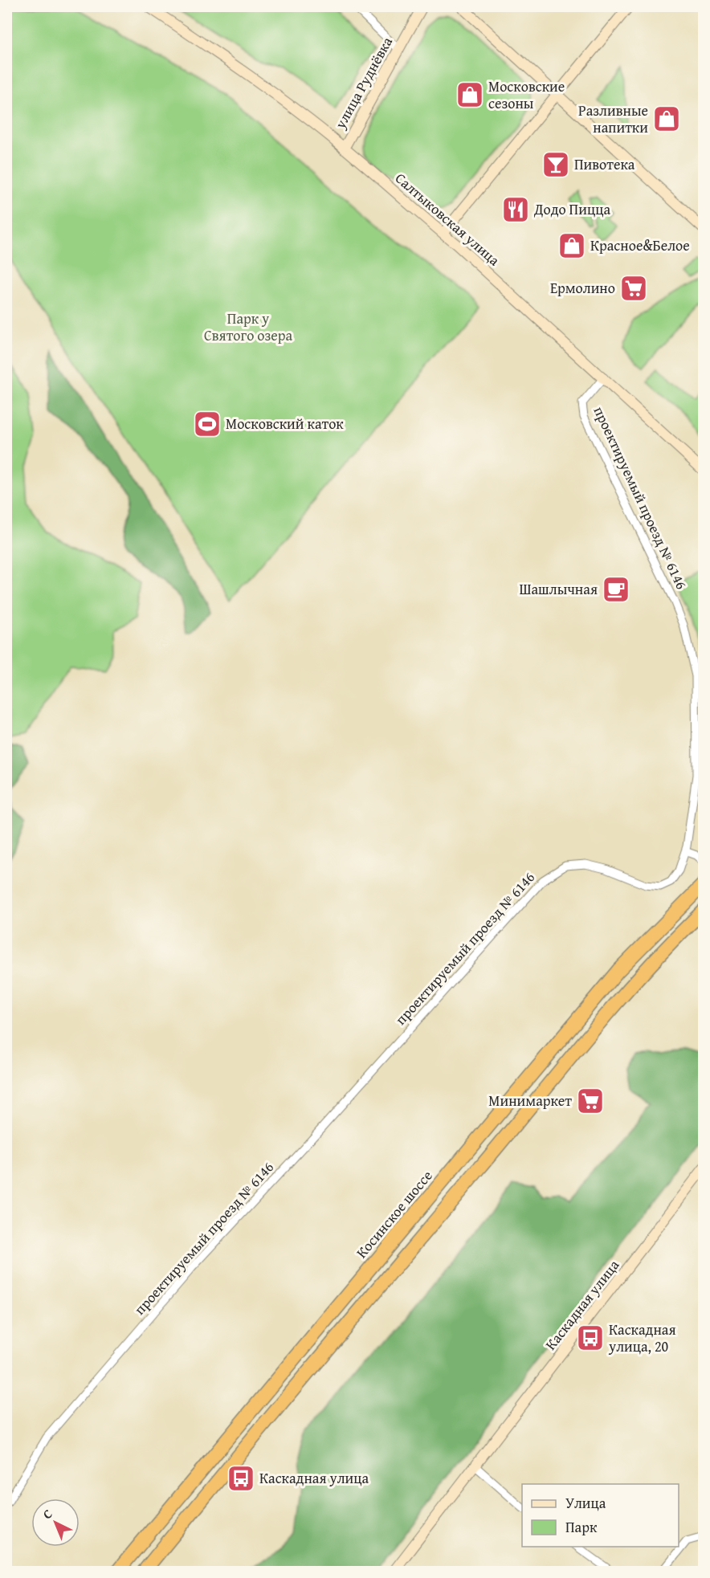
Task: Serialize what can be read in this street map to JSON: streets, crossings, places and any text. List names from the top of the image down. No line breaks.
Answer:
{"streets":{"highway":["Косинское шоссе"],"street":["улица Руднёвка","Салтыковская улица","проектируемый проезд № 6146","Каскадная улица"]},"crossings":[["улица Руднёвка","Салтыковская улица"],["Салтыковская улица","проектируемый проезд № 6146"]],"parks":["Парк у Святого озера"],"places":{"shop":["Московские сезоны","Разливные напитки","Красное&Белое"],"bar":["Пивотека"],"restaurant":["Додо Пицца"],"supermarket":["Ермолино","Минимаркет"],"sports":["Московский каток"],"cafe":["Шашлычная"],"bus stop":["Каскадная улица, 20","Каскадная улица"]},"legend":["Улица","Парк"],"north":"top left"}
